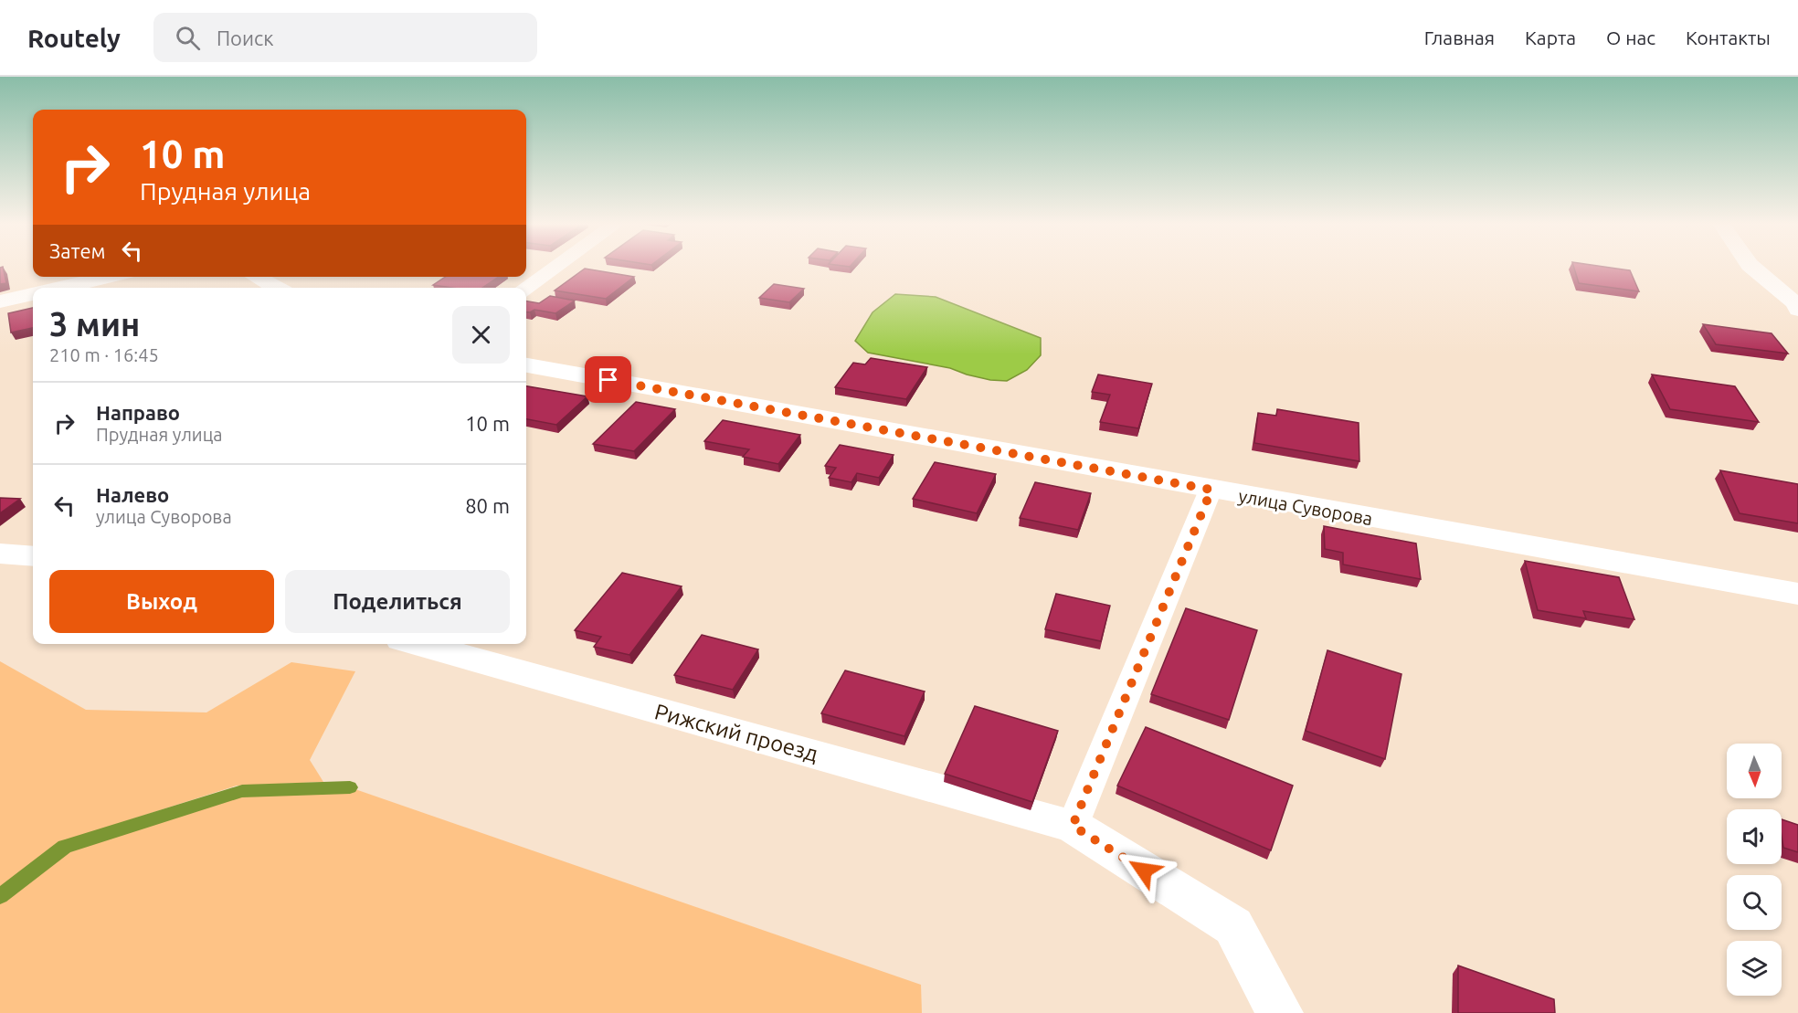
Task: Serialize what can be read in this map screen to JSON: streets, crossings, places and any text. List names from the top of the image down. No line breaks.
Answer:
{"streets":{"street":["улица Суворова","Рижский проезд"]},"north":"bottom","page":{"header":"Routely","search":"Поиск","nav":["Главная","Карта","О нас","Контакты"],"turn":["10 m","Прудная улица"],"then":"Затем","heading":["3 мин","210 m · 16:45"],"list":[{"name":"Направо","note":"Прудная улица","value":"10 m"},{"name":"Налево","note":"улица Суворова","value":"80 m"}],"buttons":["Выход","Поделиться"]}}
